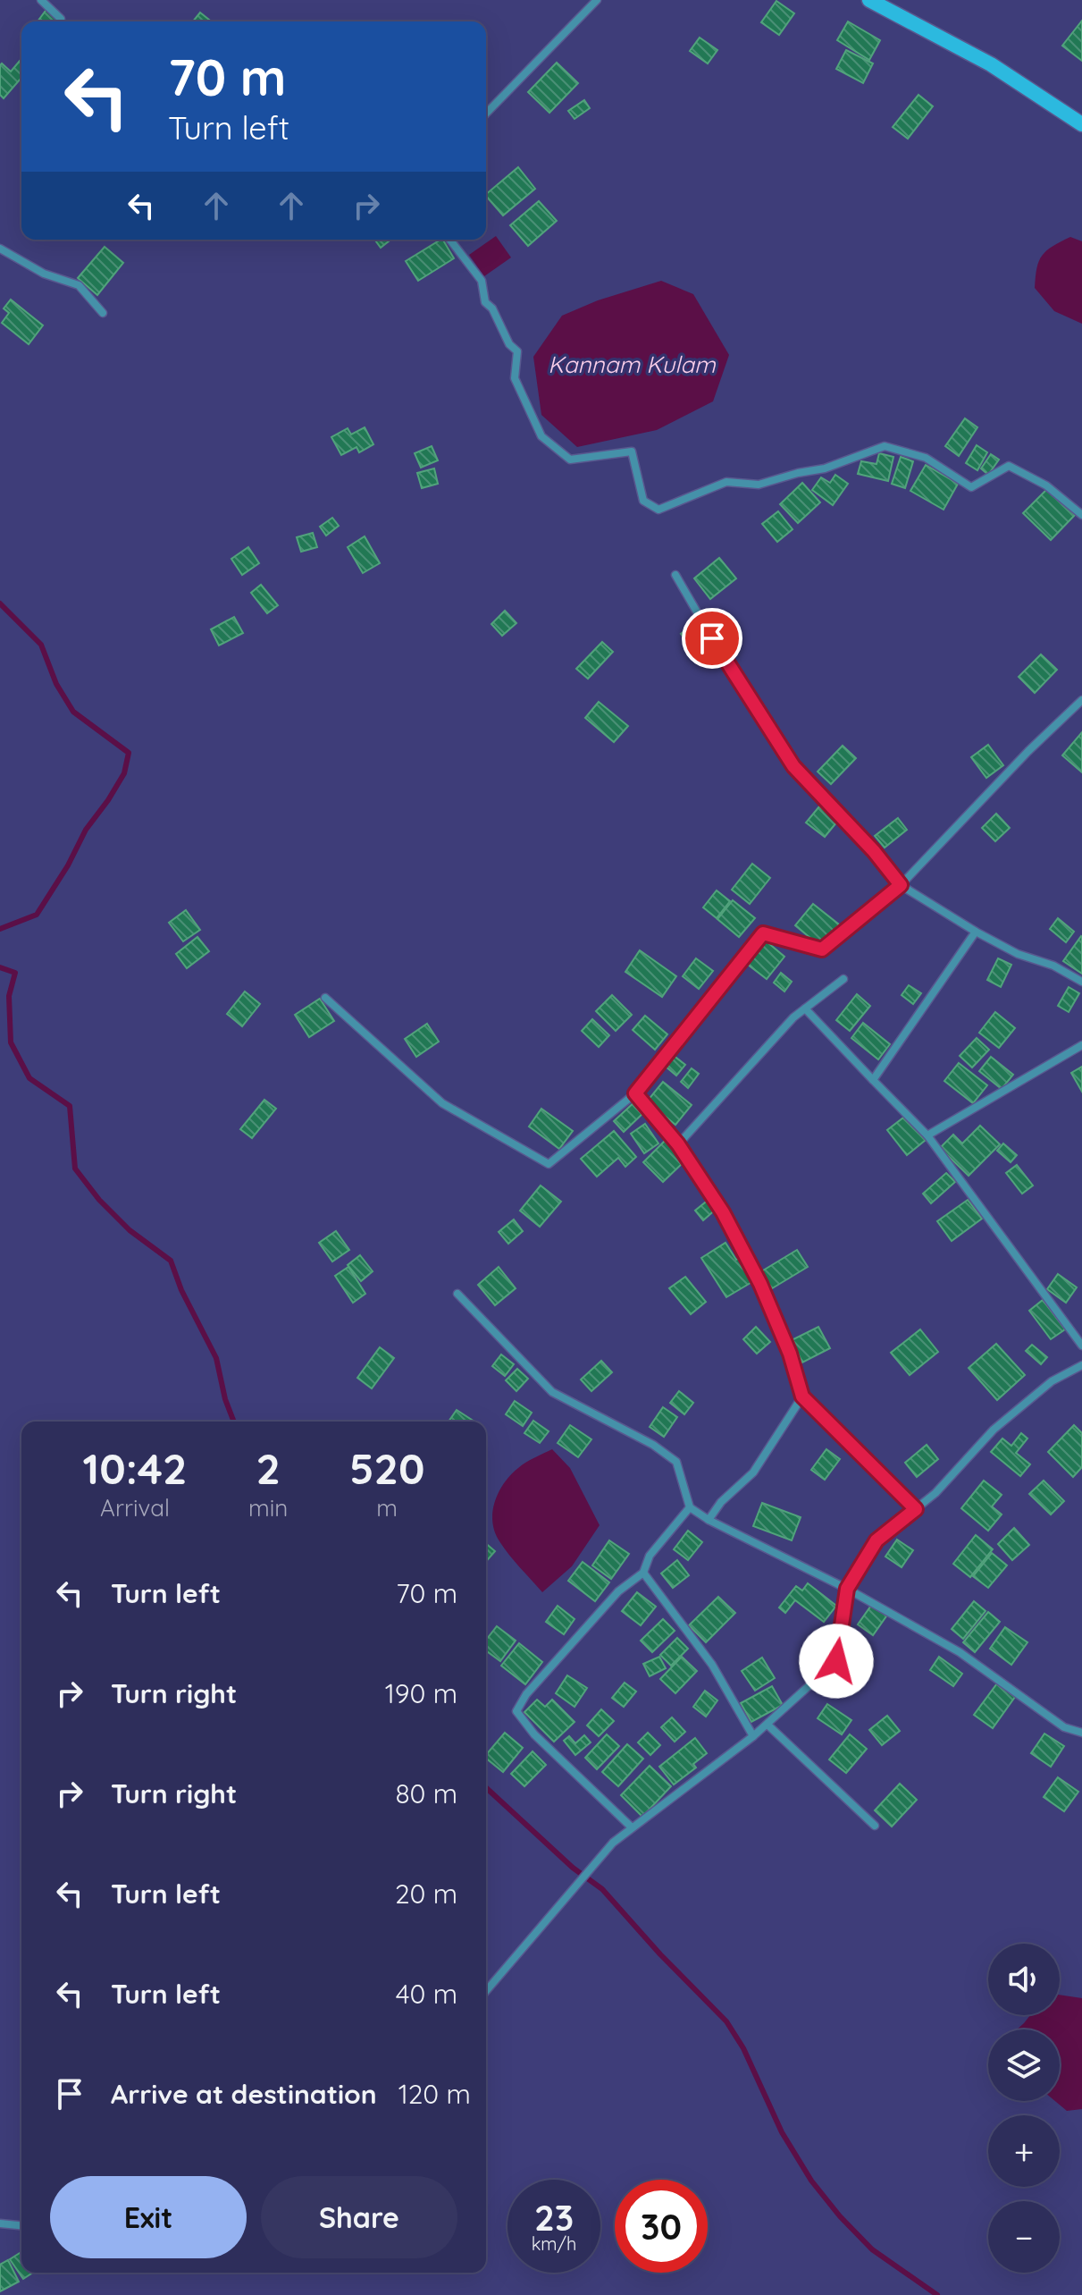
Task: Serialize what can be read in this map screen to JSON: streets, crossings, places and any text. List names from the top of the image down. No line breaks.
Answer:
{"water":["Kannam Kulam"],"page":{"turn":["70 m","Turn left"],"eta":["10:42","Arrival","2","min","520","m"],"list":[{"name":"Turn left","value":"70 m"},{"name":"Turn right","value":"190 m"},{"name":"Turn right","value":"80 m"},{"name":"Turn left","value":"20 m"},{"name":"Turn left","value":"40 m"},{"name":"Arrive at destination","value":"120 m"}],"map_buttons":["+","−"],"buttons":["Exit","Share"],"speed":"23 km/h","limit":"30"}}
